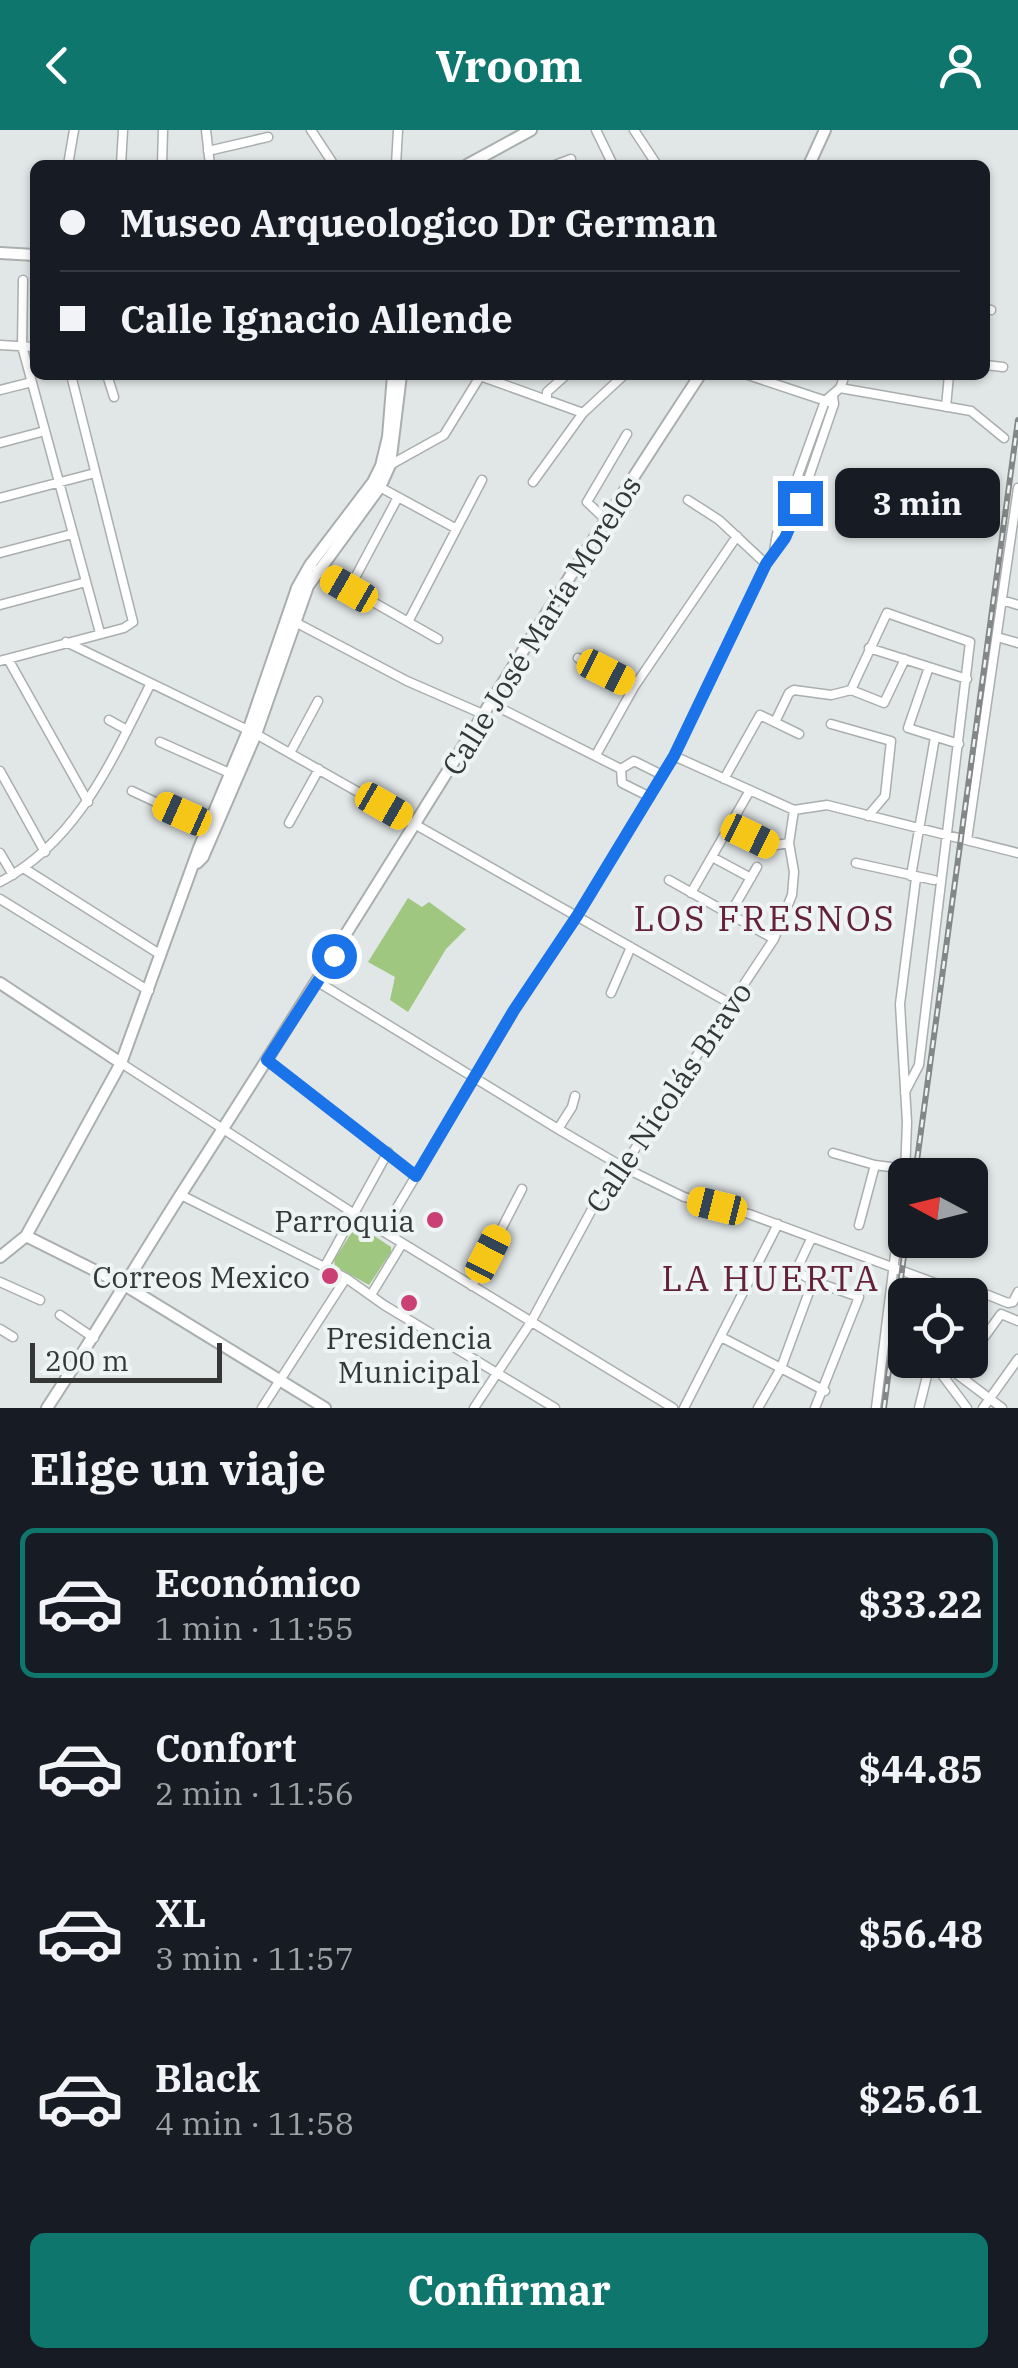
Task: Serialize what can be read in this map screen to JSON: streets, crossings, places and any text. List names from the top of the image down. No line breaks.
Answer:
{"streets":{"street":["Calle José María Morelos","Calle Nicolás Bravo"]},"districts":["LOS FRESNOS","LA HUERTA"],"places":["Parroquia","Correos Mexico","Presidencia Municipal"],"scale_bar":"200 m","north":"left","page":{"header":"Vroom","banner":["Museo Arqueologico Dr German","Calle Ignacio Allende"],"bubble":"3 min","scale":"200 m","heading":"Elige un viaje","list":[{"name":"Económico","note":"1 min · 11:55","value":"$33.22"},{"name":"Confort","note":"2 min · 11:56","value":"$44.85"},{"name":"XL","note":"3 min · 11:57","value":"$56.48"},{"name":"Black","note":"4 min · 11:58","value":"$25.61"}],"buttons":"Confirmar"}}
